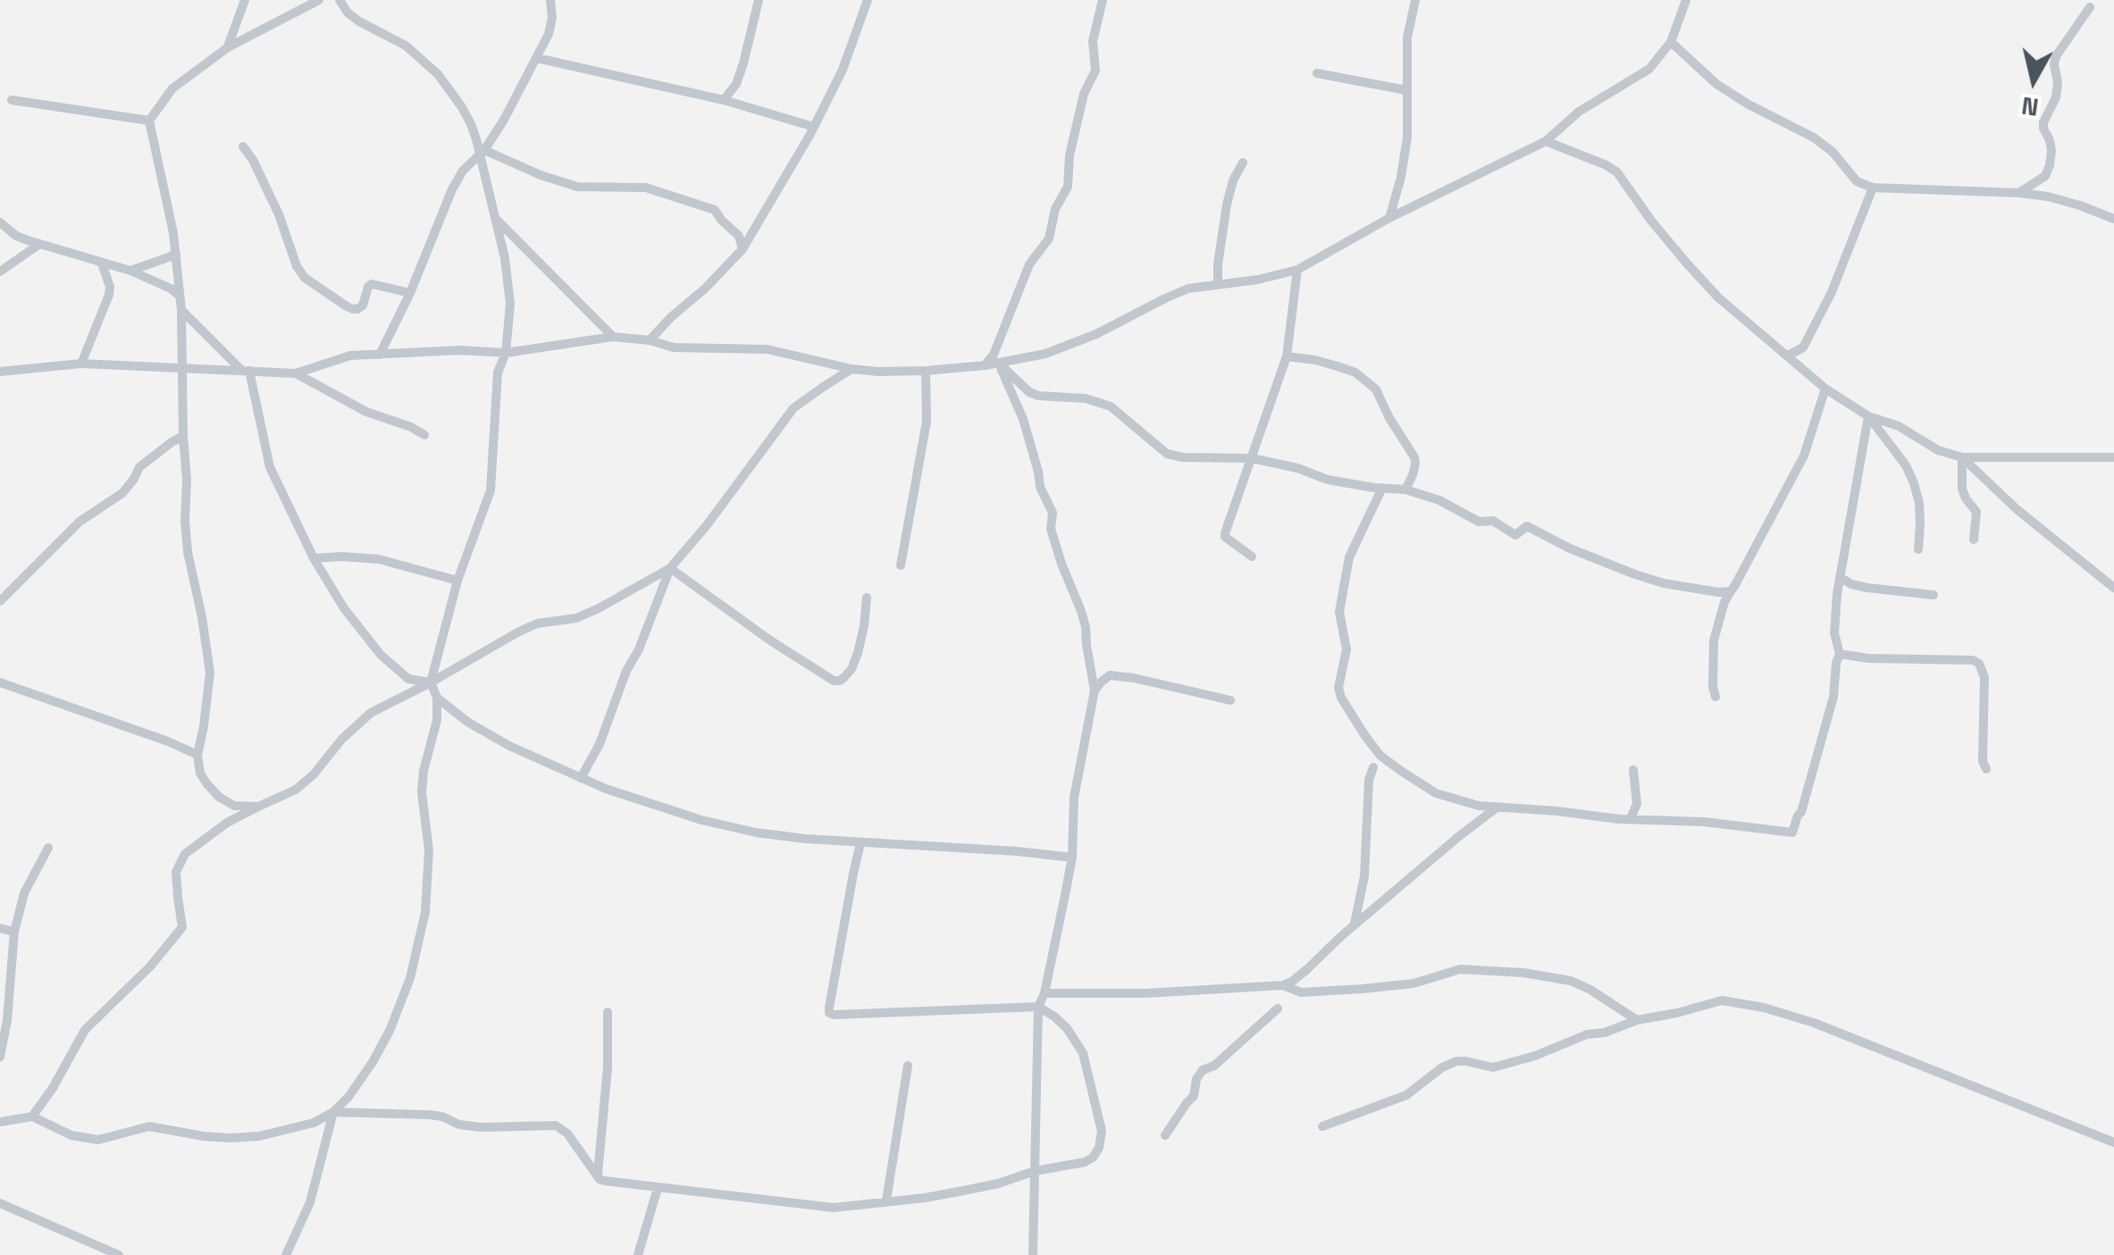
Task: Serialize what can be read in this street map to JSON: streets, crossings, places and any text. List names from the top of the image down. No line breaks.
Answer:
{"north":"bottom"}
